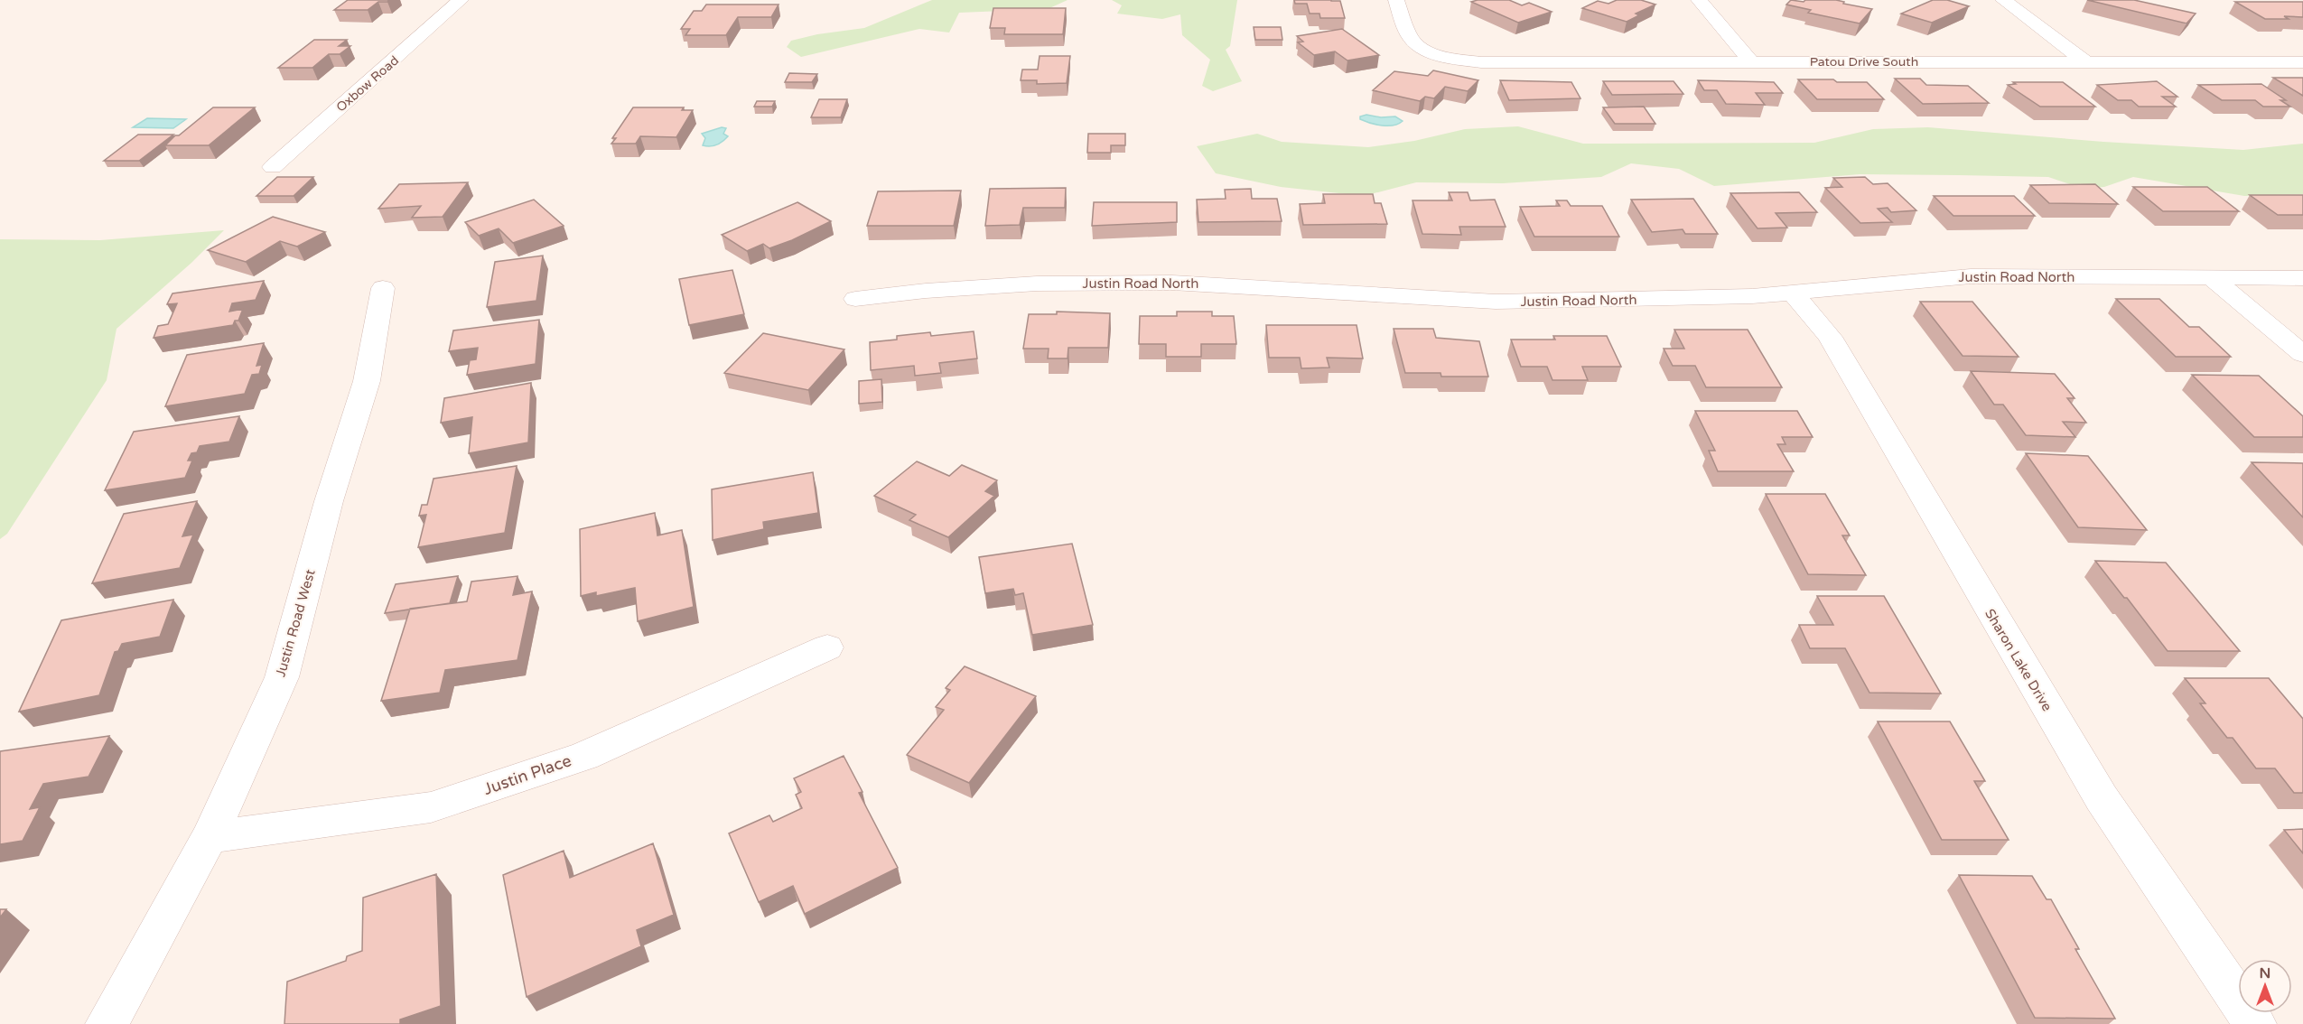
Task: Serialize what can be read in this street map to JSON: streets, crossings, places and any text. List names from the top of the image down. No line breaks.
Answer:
{"streets":{"street":["Patou Drive South","Oxbow Road","Justin Road North","Justin Road West","Sharon Lake Drive","Justin Place"]},"crossings":[["Justin Road North","Sharon Lake Drive"],["Justin Road West","Justin Place"]],"north":"top"}
